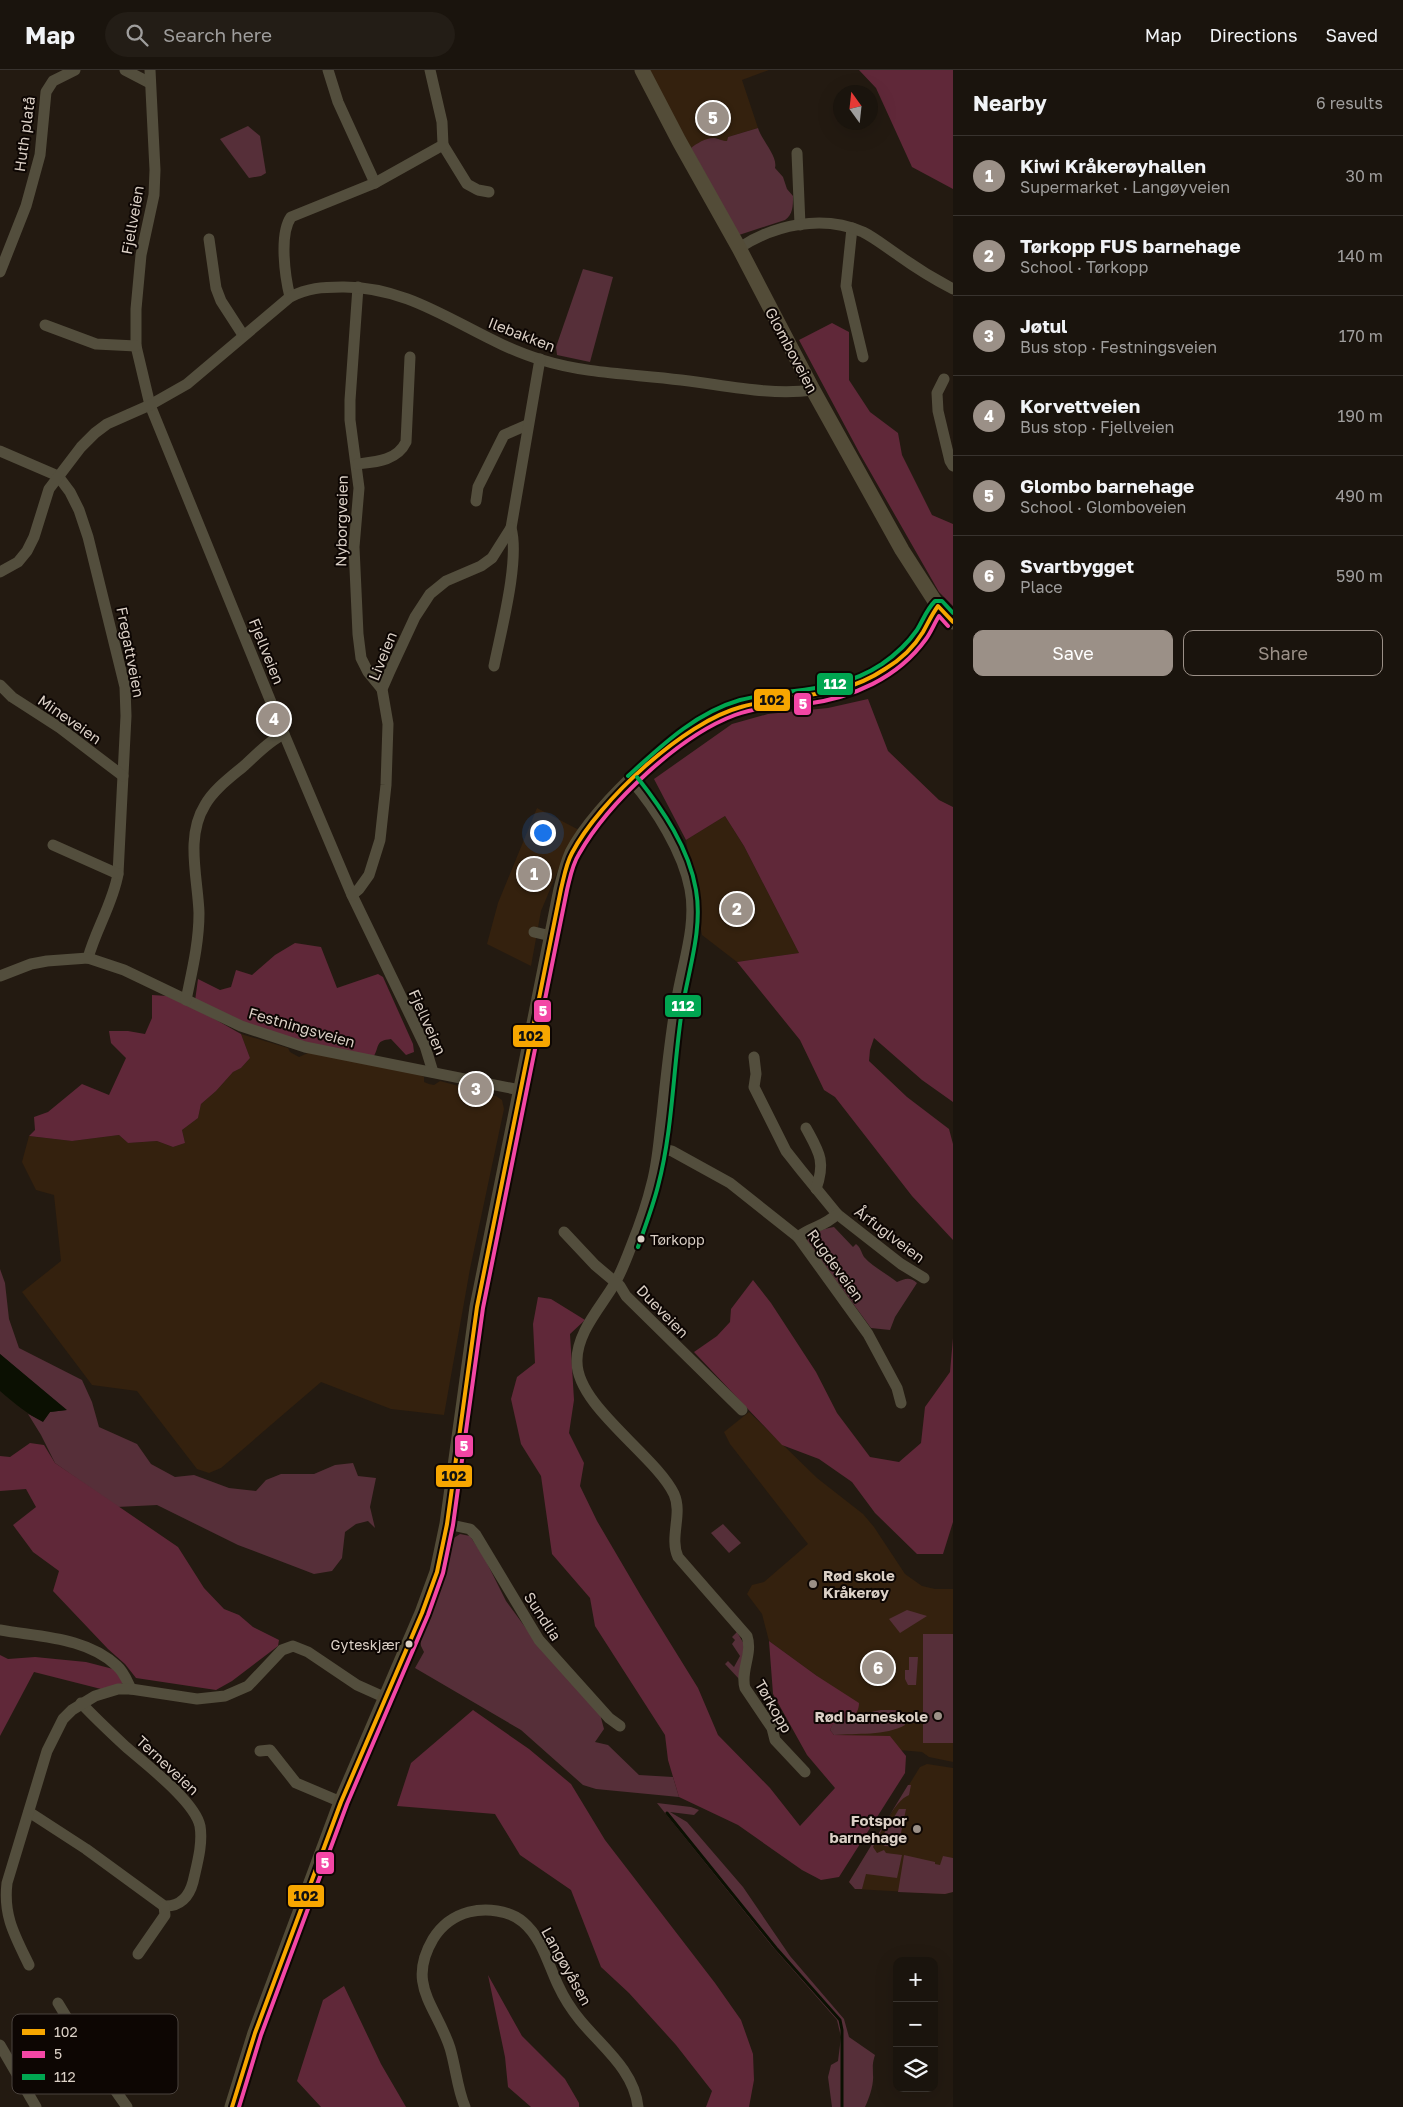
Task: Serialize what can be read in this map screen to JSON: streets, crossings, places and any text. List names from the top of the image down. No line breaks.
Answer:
{"streets":{"main road":["Glomboveien"],"street":["Huth platå","Fjellveien","Ilebakken","Nyborgveien","Fregattveien","Liveien","Mineveien","Festningsveien","Årfuglveien","Rugdeveien","Dueveien","Sundlia","Tørkopp","Terneveien","Langøyåsen"]},"crossings":[["Fjellveien","Ilebakken"],["Fjellveien","Liveien"],["Fjellveien","Festningsveien"],["Ilebakken","Glomboveien"],["Ilebakken","Nyborgveien"],["Ilebakken","Fregattveien"],["Ilebakken","Liveien"],["Nyborgveien","Liveien"],["Fregattveien","Mineveien"],["Fregattveien","Festningsveien"],["Årfuglveien","Rugdeveien"],["Rugdeveien","Tørkopp"],["Dueveien","Tørkopp"]],"places":["Tørkopp","Rød skole Kråkerøy","Gyteskjær","Rød barneskole","Fotspor barnehage"],"lines":["transit line 112","transit line 102","transit line 5"],"legend":["102","5","112"],"north":"top","page":{"header":"Map","search":"Search here","nav":["Map","Directions","Saved"],"heading":["Nearby","6 results"],"pins":["5","4","1","2","3","6"],"list":[{"mark":"1","name":"Kiwi Kråkerøyhallen","note":"Supermarket · Langøyveien","value":"30 m"},{"mark":"2","name":"Tørkopp FUS barnehage","note":"School · Tørkopp","value":"140 m"},{"mark":"3","name":"Jøtul","note":"Bus stop · Festningsveien","value":"170 m"},{"mark":"4","name":"Korvettveien","note":"Bus stop · Fjellveien","value":"190 m"},{"mark":"5","name":"Glombo barnehage","note":"School · Glomboveien","value":"490 m"},{"mark":"6","name":"Svartbygget","note":"Place","value":"590 m"}],"buttons":["Save","Share"],"map_buttons":["+","−"]}}
